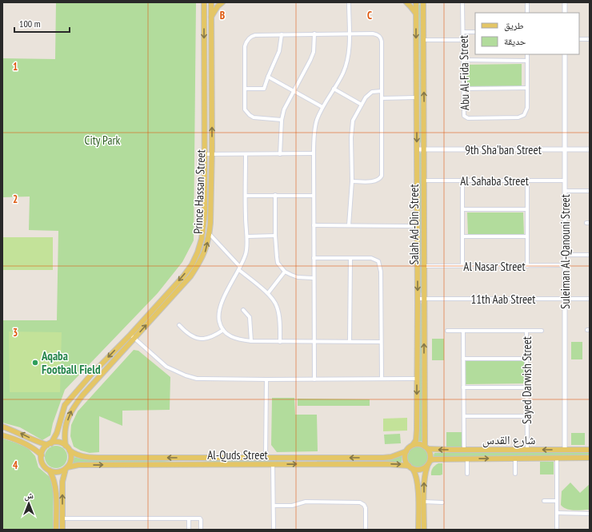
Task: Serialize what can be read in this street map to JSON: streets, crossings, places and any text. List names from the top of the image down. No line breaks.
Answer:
{"streets":{"main road":["Prince Hassan Street","Salah Ad-Din Street","شارع القدس","Al-Quds Street"],"street":["Abu Al-Fida Street","9th Sha'ban Street","Al Sahaba Street","Suleiman Al-Qanouni Street","Al Nasar Street","11th Aab Street","Sayed Darwish Street"]},"crossings":[["9th Sha'ban Street","Salah Ad-Din Street"],["9th Sha'ban Street","Suleiman Al-Qanouni Street"],["Al Sahaba Street","Salah Ad-Din Street"],["Al Sahaba Street","Suleiman Al-Qanouni Street"],["Prince Hassan Street","Al-Quds Street"],["Salah Ad-Din Street","Al Nasar Street"],["Salah Ad-Din Street","11th Aab Street"],["Salah Ad-Din Street","شارع القدس"],["Salah Ad-Din Street","Al-Quds Street"],["Suleiman Al-Qanouni Street","Al Nasar Street"],["Suleiman Al-Qanouni Street","11th Aab Street"],["Suleiman Al-Qanouni Street","شارع القدس"],["Sayed Darwish Street","شارع القدس"],["شارع القدس","Al-Quds Street"]],"parks":["City Park"],"places":["Aqaba Football Field"],"legend":["طريق","حديقة"],"scale_bar":"100 m","north":"top","grid":{"columns":["B","C"],"rows":["1","2","3","4"]}}
